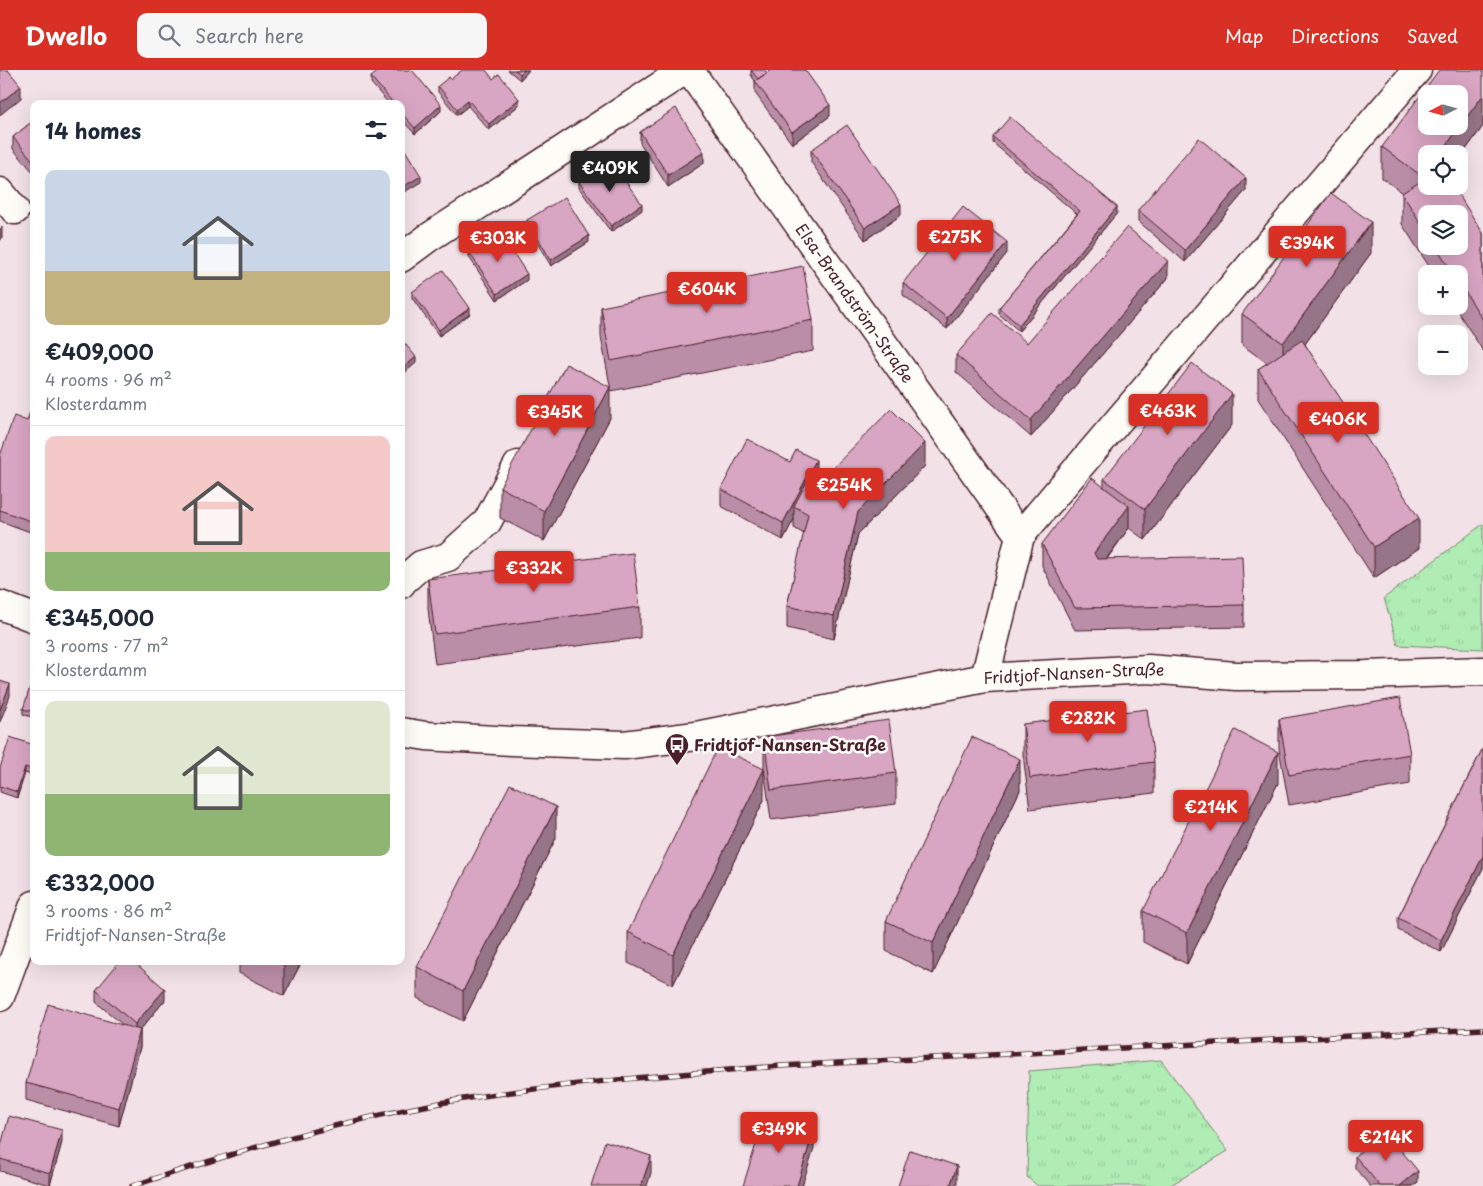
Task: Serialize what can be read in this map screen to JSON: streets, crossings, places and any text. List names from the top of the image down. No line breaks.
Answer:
{"streets":{"street":["Elsa-Brandström-Straße","Fridtjof-Nansen-Straße"]},"places":{"bus stop":["Fridtjof-Nansen-Straße"]},"north":"left","page":{"header":"Dwello","search":"Search here","nav":["Map","Directions","Saved"],"map_buttons":["+","−"],"heading":"14 homes","price":["€409K","€275K","€303K","€394K","€604K","€463K","€345K","€406K","€254K","€332K","€282K","€214K","€349K","€214K"],"list":[{"name":"€409,000","note":"4 rooms · 96 m² · Klosterdamm"},{"name":"€345,000","note":"3 rooms · 77 m² · Klosterdamm"},{"name":"€332,000","note":"3 rooms · 86 m² · Fridtjof-Nansen-Straße"}]}}
